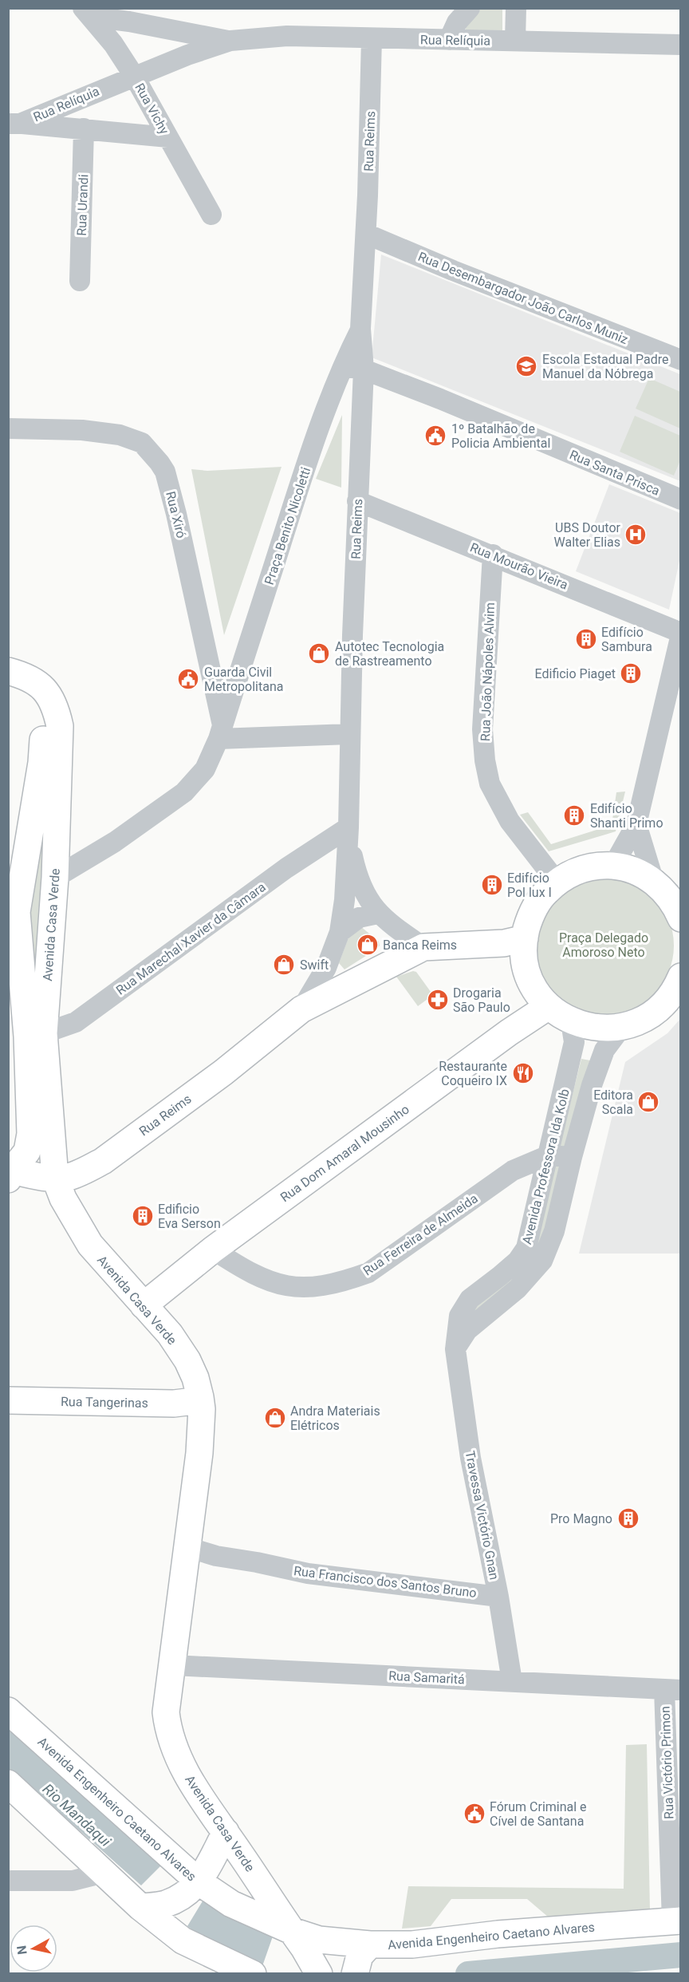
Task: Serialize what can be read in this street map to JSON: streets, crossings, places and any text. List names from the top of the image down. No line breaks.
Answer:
{"streets":{"main road":["Rua Reims","Avenida Casa Verde","Rua Dom Amaral Mousinho","Rua Tangerinas","Avenida Engenheiro Caetano Alvares"],"street":["Rua Relíquia","Rua Vichy","Rua Urandi","Rua Desembargador João Carlos Muniz","Rua Santa Prisca","Rua Xiró","Praça Benito Nicoletti","Rua Mourão Vieira","Rua João Nápoles Alvim","Rua Marechal Xavier da Câmara","Avenida Professora Ida Kolb","Rua Ferreira de Almeida","Travessa Victório Gnan","Rua Francisco dos Santos Bruno","Rua Samaritá","Rua Victório Primon"]},"crossings":[["Rua Relíquia","Rua Vichy"],["Rua Relíquia","Rua Reims"],["Rua Reims","Rua Desembargador João Carlos Muniz"],["Rua Reims","Rua Santa Prisca"],["Rua Reims","Praça Benito Nicoletti"],["Rua Reims","Rua Mourão Vieira"],["Rua Reims","Avenida Casa Verde"],["Rua Reims","Rua Marechal Xavier da Câmara"],["Rua Santa Prisca","Praça Benito Nicoletti"],["Rua Xiró","Praça Benito Nicoletti"],["Praça Benito Nicoletti","Avenida Casa Verde"],["Rua Mourão Vieira","Rua João Nápoles Alvim"],["Avenida Casa Verde","Rua Marechal Xavier da Câmara"],["Avenida Casa Verde","Rua Dom Amaral Mousinho"],["Avenida Casa Verde","Rua Tangerinas"],["Avenida Casa Verde","Rua Francisco dos Santos Bruno"],["Avenida Casa Verde","Rua Samaritá"],["Avenida Casa Verde","Avenida Engenheiro Caetano Alvares"],["Rua Dom Amaral Mousinho","Rua Ferreira de Almeida"],["Avenida Professora Ida Kolb","Rua Ferreira de Almeida"],["Avenida Professora Ida Kolb","Travessa Victório Gnan"],["Travessa Victório Gnan","Rua Francisco dos Santos Bruno"],["Travessa Victório Gnan","Rua Samaritá"],["Rua Samaritá","Rua Victório Primon"],["Rua Victório Primon","Avenida Engenheiro Caetano Alvares"]],"water":["Rio Mandaqui"],"parks":["Praça Delegado Amoroso Neto"],"places":{"school or university":["Escola Estadual Padre Manuel da Nóbrega"],"public building":["1º Batalhão de Policia Ambiental","Guarda Civil Metropolitana","Fórum Criminal e Cível de Santana"],"hospital":["UBS Doutor Walter Elias"],"building":["Edifício Sambura","Edificio Piaget","Edifício Shanti Primo","Edifício Pol lux I","Edificio Eva Serson","Pro Magno"],"shop":["Autotec Tecnologia de Rastreamento","Banca Reims","Swift","Editora Scala","Andra Materiais Elétricos"],"pharmacy":["Drogaria São Paulo"],"restaurant":["Restaurante Coqueiro IX"]},"north":"left"}
